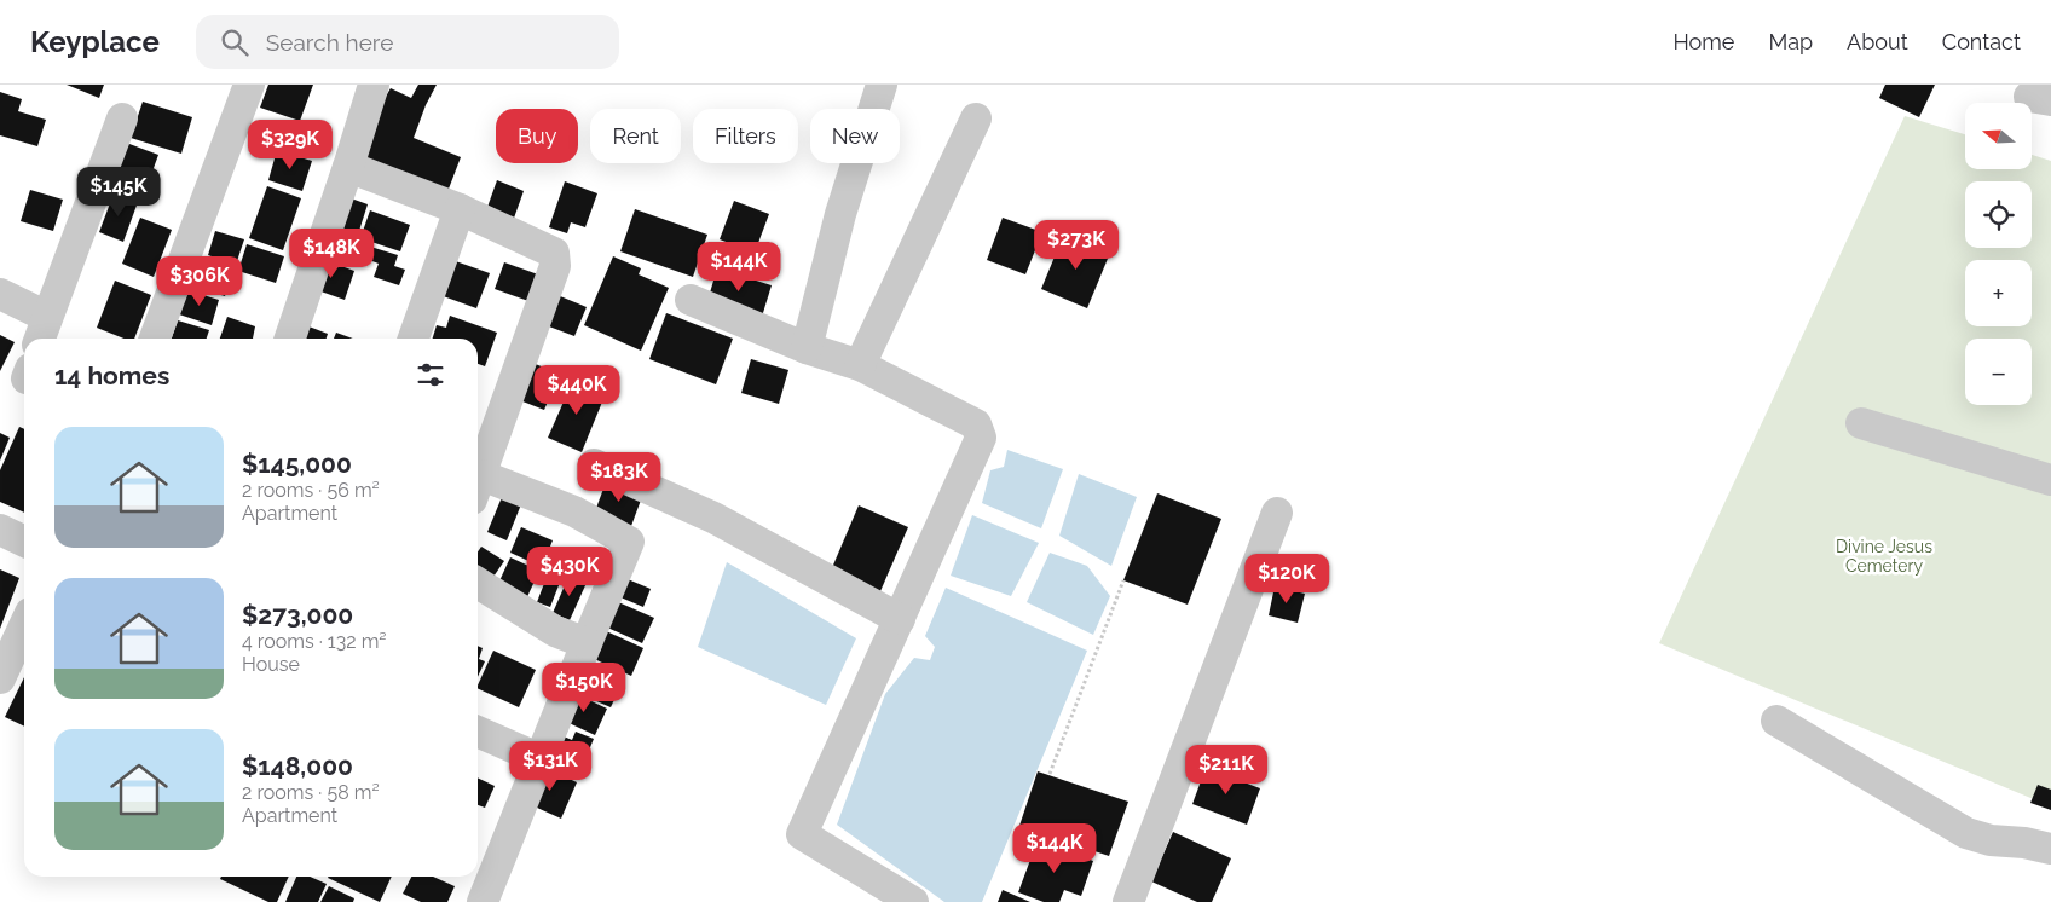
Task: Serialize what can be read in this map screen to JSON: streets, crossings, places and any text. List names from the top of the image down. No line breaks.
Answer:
{"parks":["Divine Jesus Cemetery"],"north":"left","page":{"header":"Keyplace","search":"Search here","nav":["Home","Map","About","Contact"],"map_buttons":["+","−"],"chip":["Buy","Rent","Filters","New"],"price":["$329K","$145K","$273K","$148K","$144K","$306K","$440K","$183K","$430K","$120K","$150K","$131K","$211K","$144K"],"heading":"14 homes","list":[{"name":"$145,000","note":"2 rooms · 56 m² · Apartment"},{"name":"$273,000","note":"4 rooms · 132 m² · House"},{"name":"$148,000","note":"2 rooms · 58 m² · Apartment"}]}}
